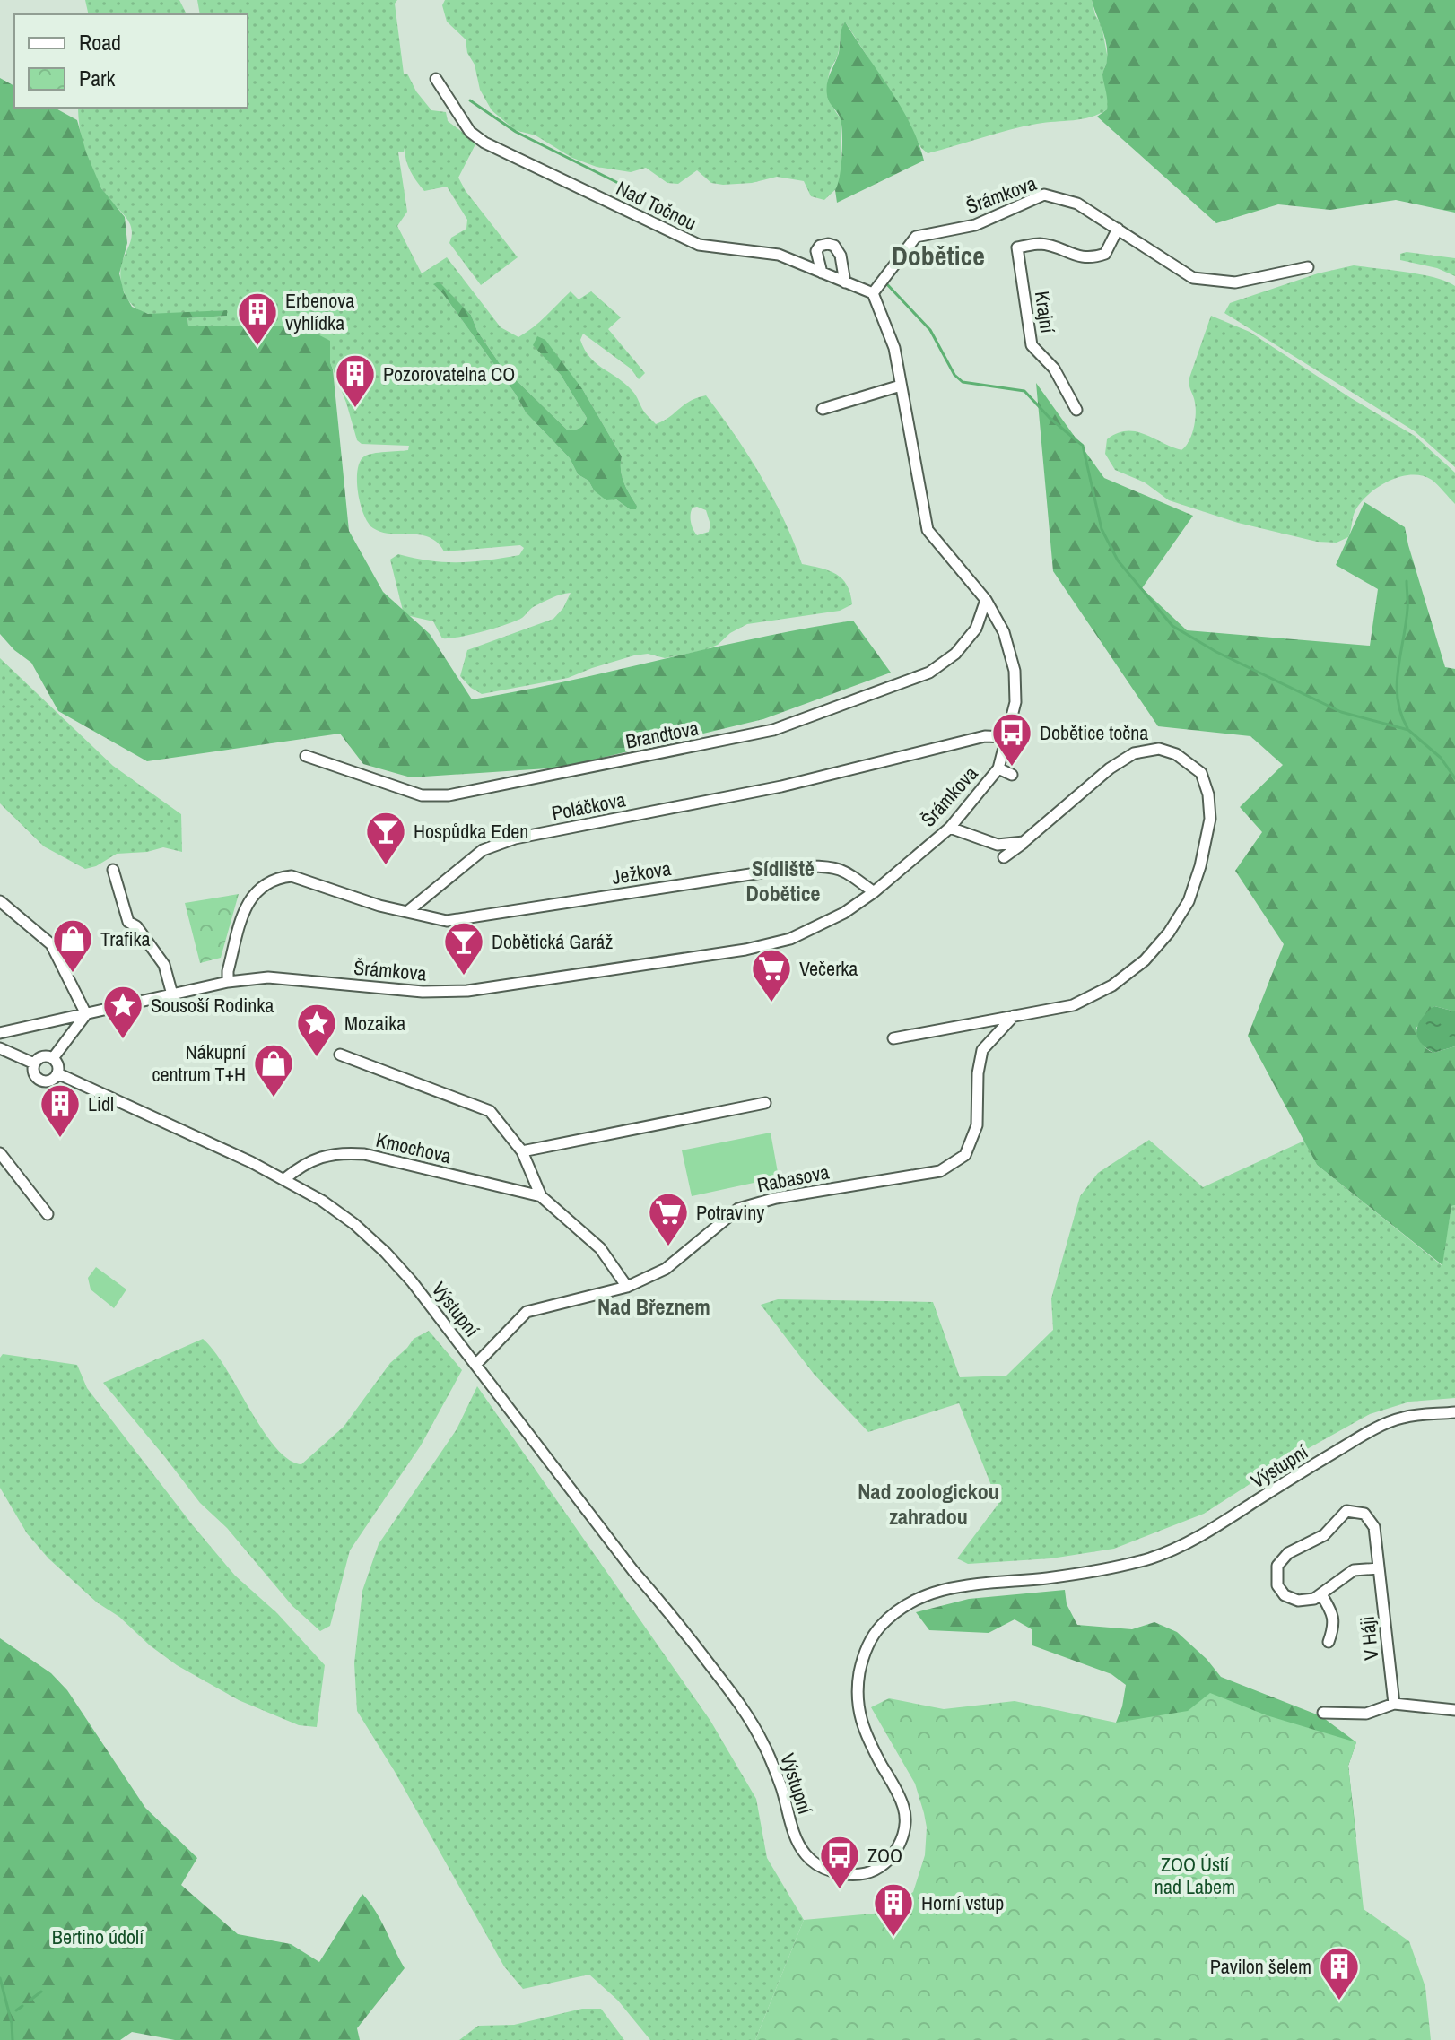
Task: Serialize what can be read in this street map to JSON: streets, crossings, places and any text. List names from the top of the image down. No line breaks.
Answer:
{"streets":{"street":["Šrámkova","Nad Točnou","Krajní","Brandtova","Poláčkova","Ježkova","Kmochova","Rabasova","Výstupní","V Háji"]},"crossings":[["Šrámkova","Nad Točnou"],["Šrámkova","Krajní"],["Šrámkova","Brandtova"],["Šrámkova","Poláčkova"],["Šrámkova","Ježkova"],["Poláčkova","Ježkova"],["Kmochova","Rabasova"],["Kmochova","Výstupní"],["Rabasova","Výstupní"]],"districts":["Dobětice","Sídliště Dobětice","Nad Březnem","Nad zoologickou zahradou"],"parks":["ZOO Ústí nad Labem","Bertino údolí"],"places":{"building":["Erbenova vyhlídka","Pozorovatelna CO","Lidl","Horní vstup","Pavilon šelem"],"bus stop":["Dobětice točna","ZOO"],"bar":["Hospůdka Eden","Dobětická Garáž"],"shop":["Trafika","Nákupní centrum T+H"],"supermarket":["Večerka","Potraviny"],"place":["Sousoší Rodinka","Mozaika"]},"legend":["Road","Park"]}
